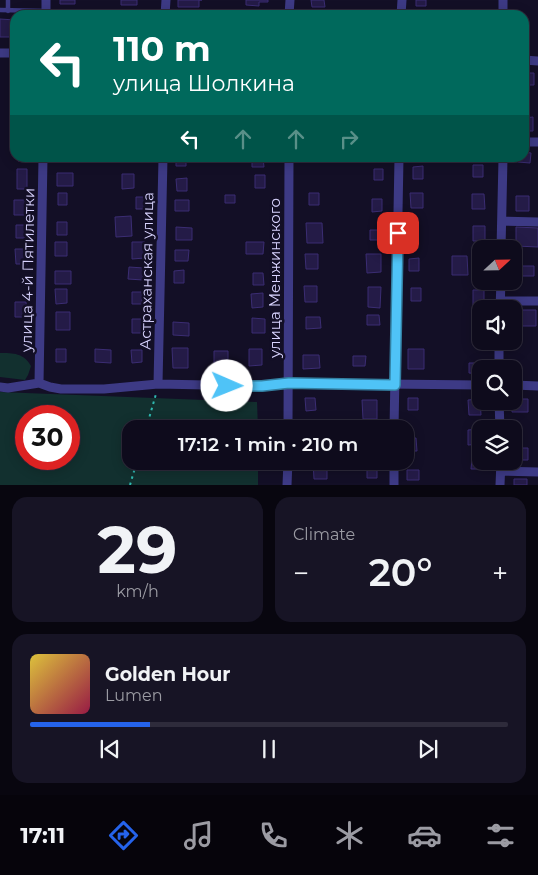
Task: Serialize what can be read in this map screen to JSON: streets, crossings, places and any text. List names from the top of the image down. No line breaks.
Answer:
{"streets":{"street":["улица 4-й Пятилетки","Астраханская улица","улица Менжинского"]},"north":"right","page":{"turn":["110 m","улица Шолкина"],"limit":"30","trip":"17:12 · 1 min · 210 m","tile":[["29","km/h"],"Climate"],"heat":["−","20°","+"],"song":["Golden Hour","Lumen"],"tabs":"17:11"}}
